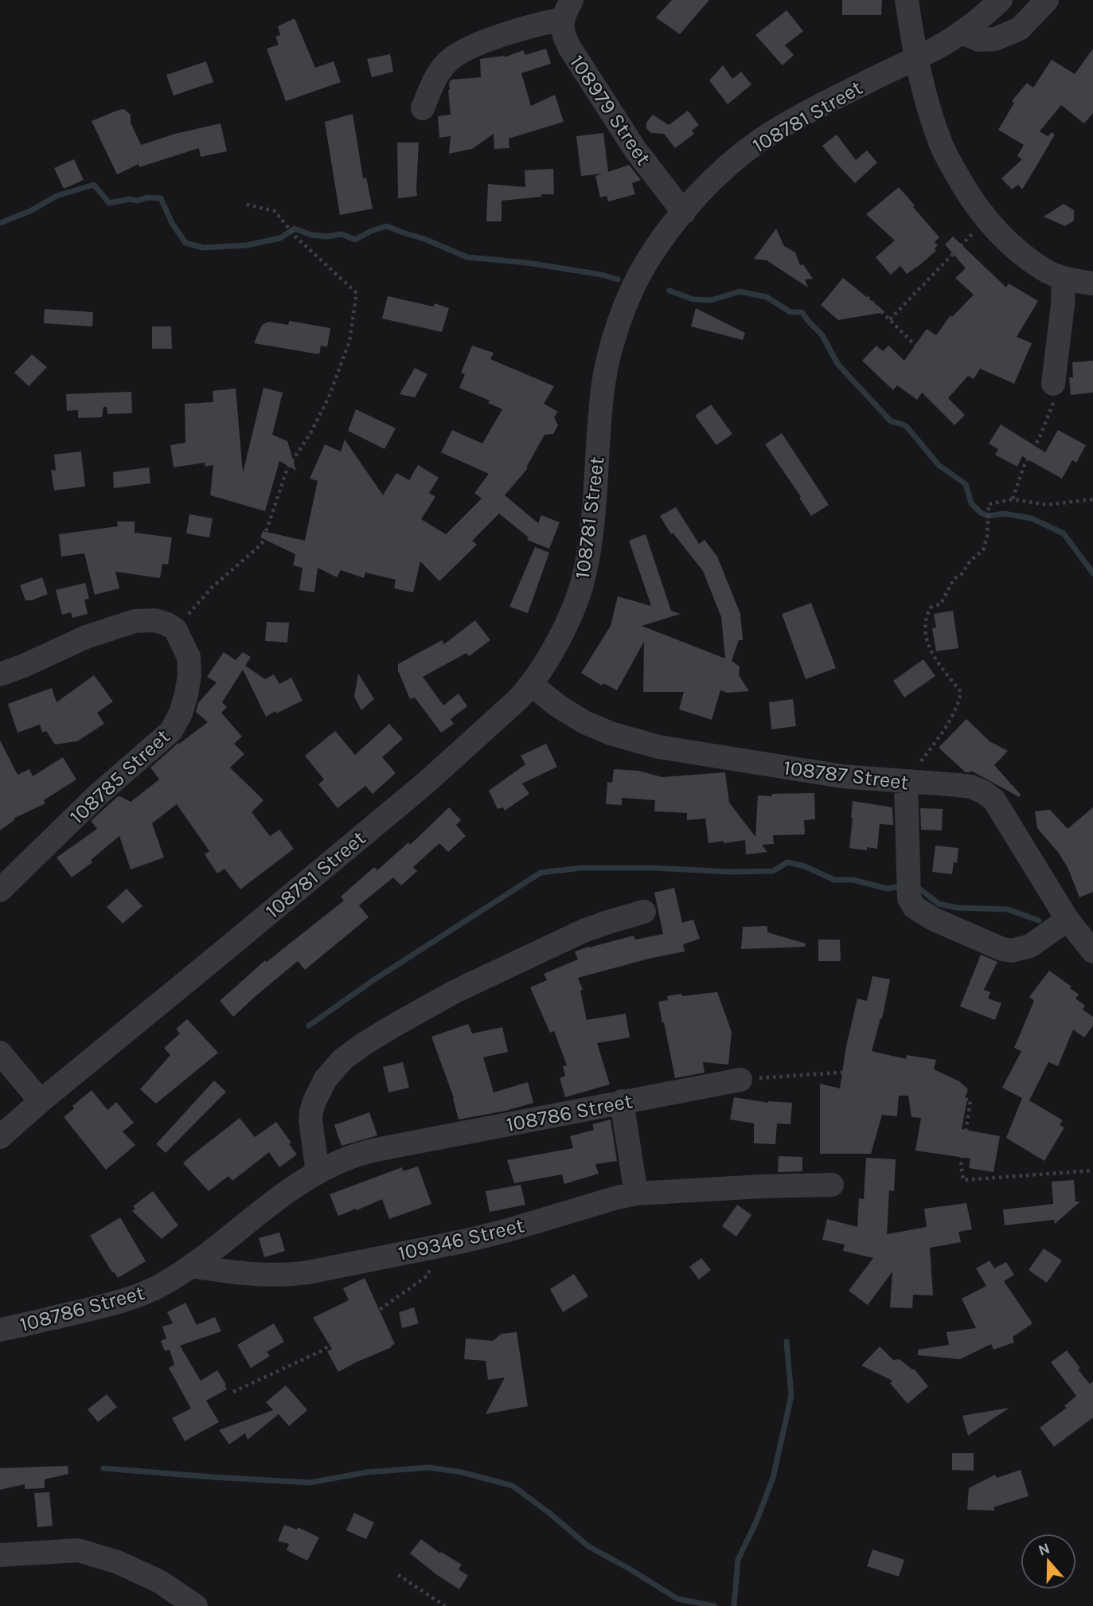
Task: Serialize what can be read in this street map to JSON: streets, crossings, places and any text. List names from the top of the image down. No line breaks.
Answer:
{"streets":{"street":["108979 Street","108781 Street","108787 Street","108785 Street","108786 Street","109346 Street"]},"crossings":[["108979 Street","108781 Street"],["108781 Street","108787 Street"],["108786 Street","109346 Street"]],"north":"top"}
